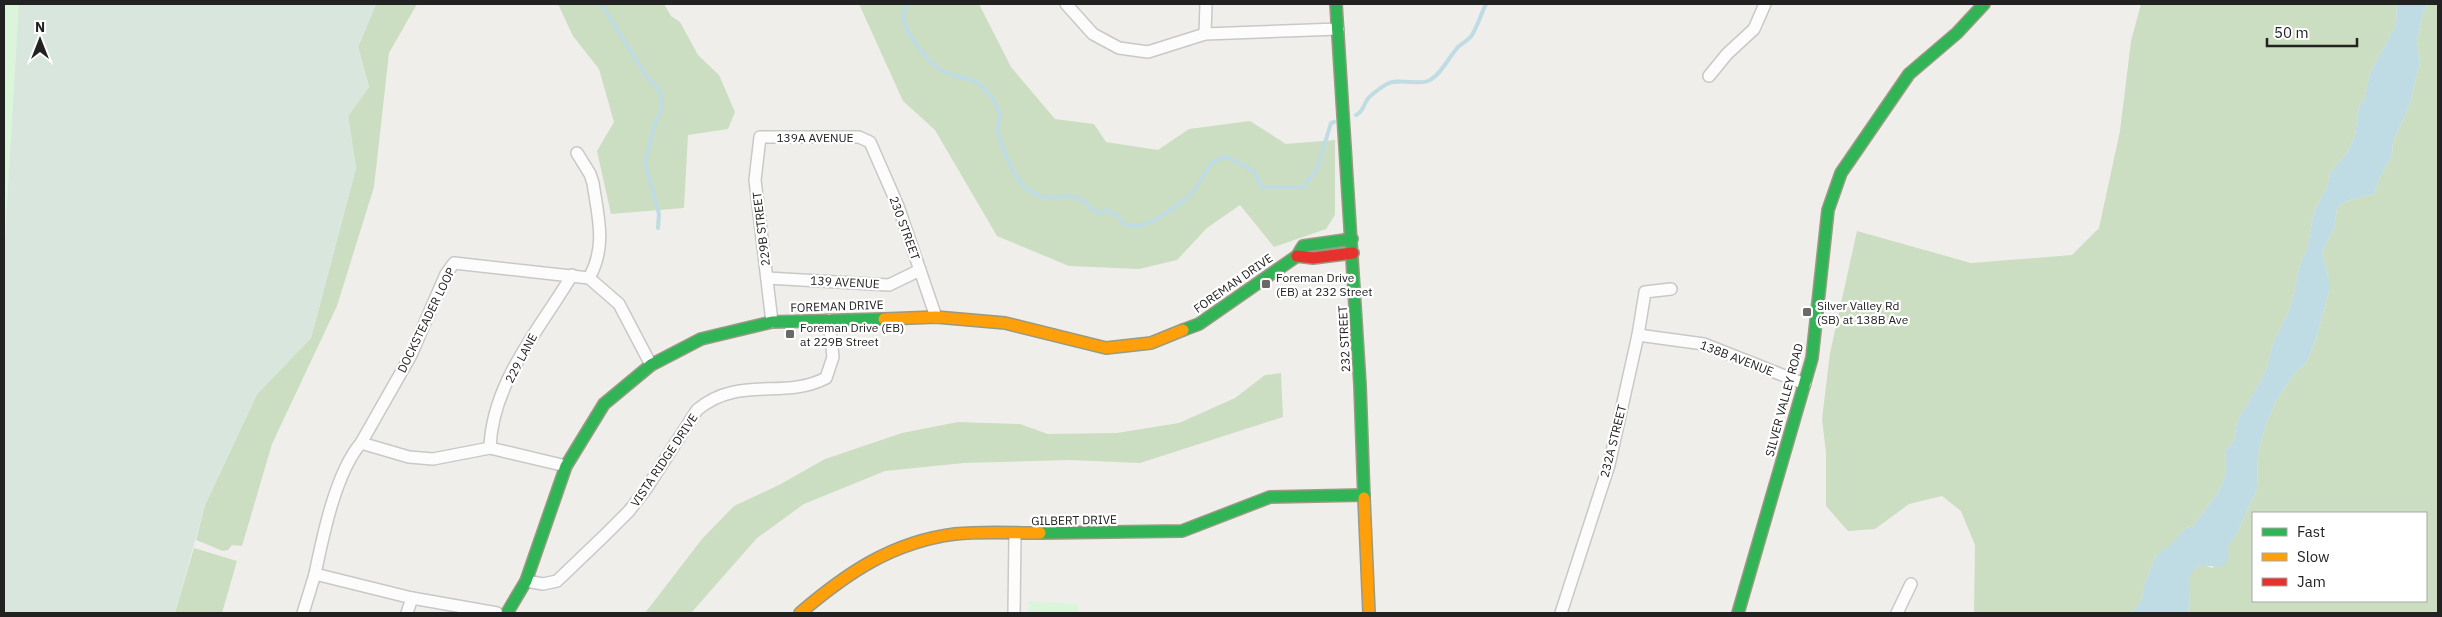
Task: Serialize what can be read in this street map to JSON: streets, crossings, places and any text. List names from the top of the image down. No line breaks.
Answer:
{"streets":{"street":["139A AVENUE","230 STREET","229B STREET","139 AVENUE","FOREMAN DRIVE","DOCKSTEADER LOOP","232 STREET","229 LANE","138B AVENUE","SILVER VALLEY ROAD","232A STREET","VISTA RIDGE DRIVE","GILBERT DRIVE"]},"crossings":[["139A AVENUE","230 STREET"],["139A AVENUE","229B STREET"],["230 STREET","139 AVENUE"],["230 STREET","FOREMAN DRIVE"],["229B STREET","139 AVENUE"],["229B STREET","FOREMAN DRIVE"],["FOREMAN DRIVE","232 STREET"],["FOREMAN DRIVE","VISTA RIDGE DRIVE"],["DOCKSTEADER LOOP","229 LANE"],["232 STREET","GILBERT DRIVE"],["138B AVENUE","SILVER VALLEY ROAD"],["138B AVENUE","232A STREET"]],"places":{"transit":["Foreman Drive (EB) at 232 Street","Silver Valley Rd (SB) at 138B Ave","Foreman Drive (EB) at 229B Street"]},"legend":["Fast","Slow","Jam"],"scale_bar":"50 m","north":"top"}
